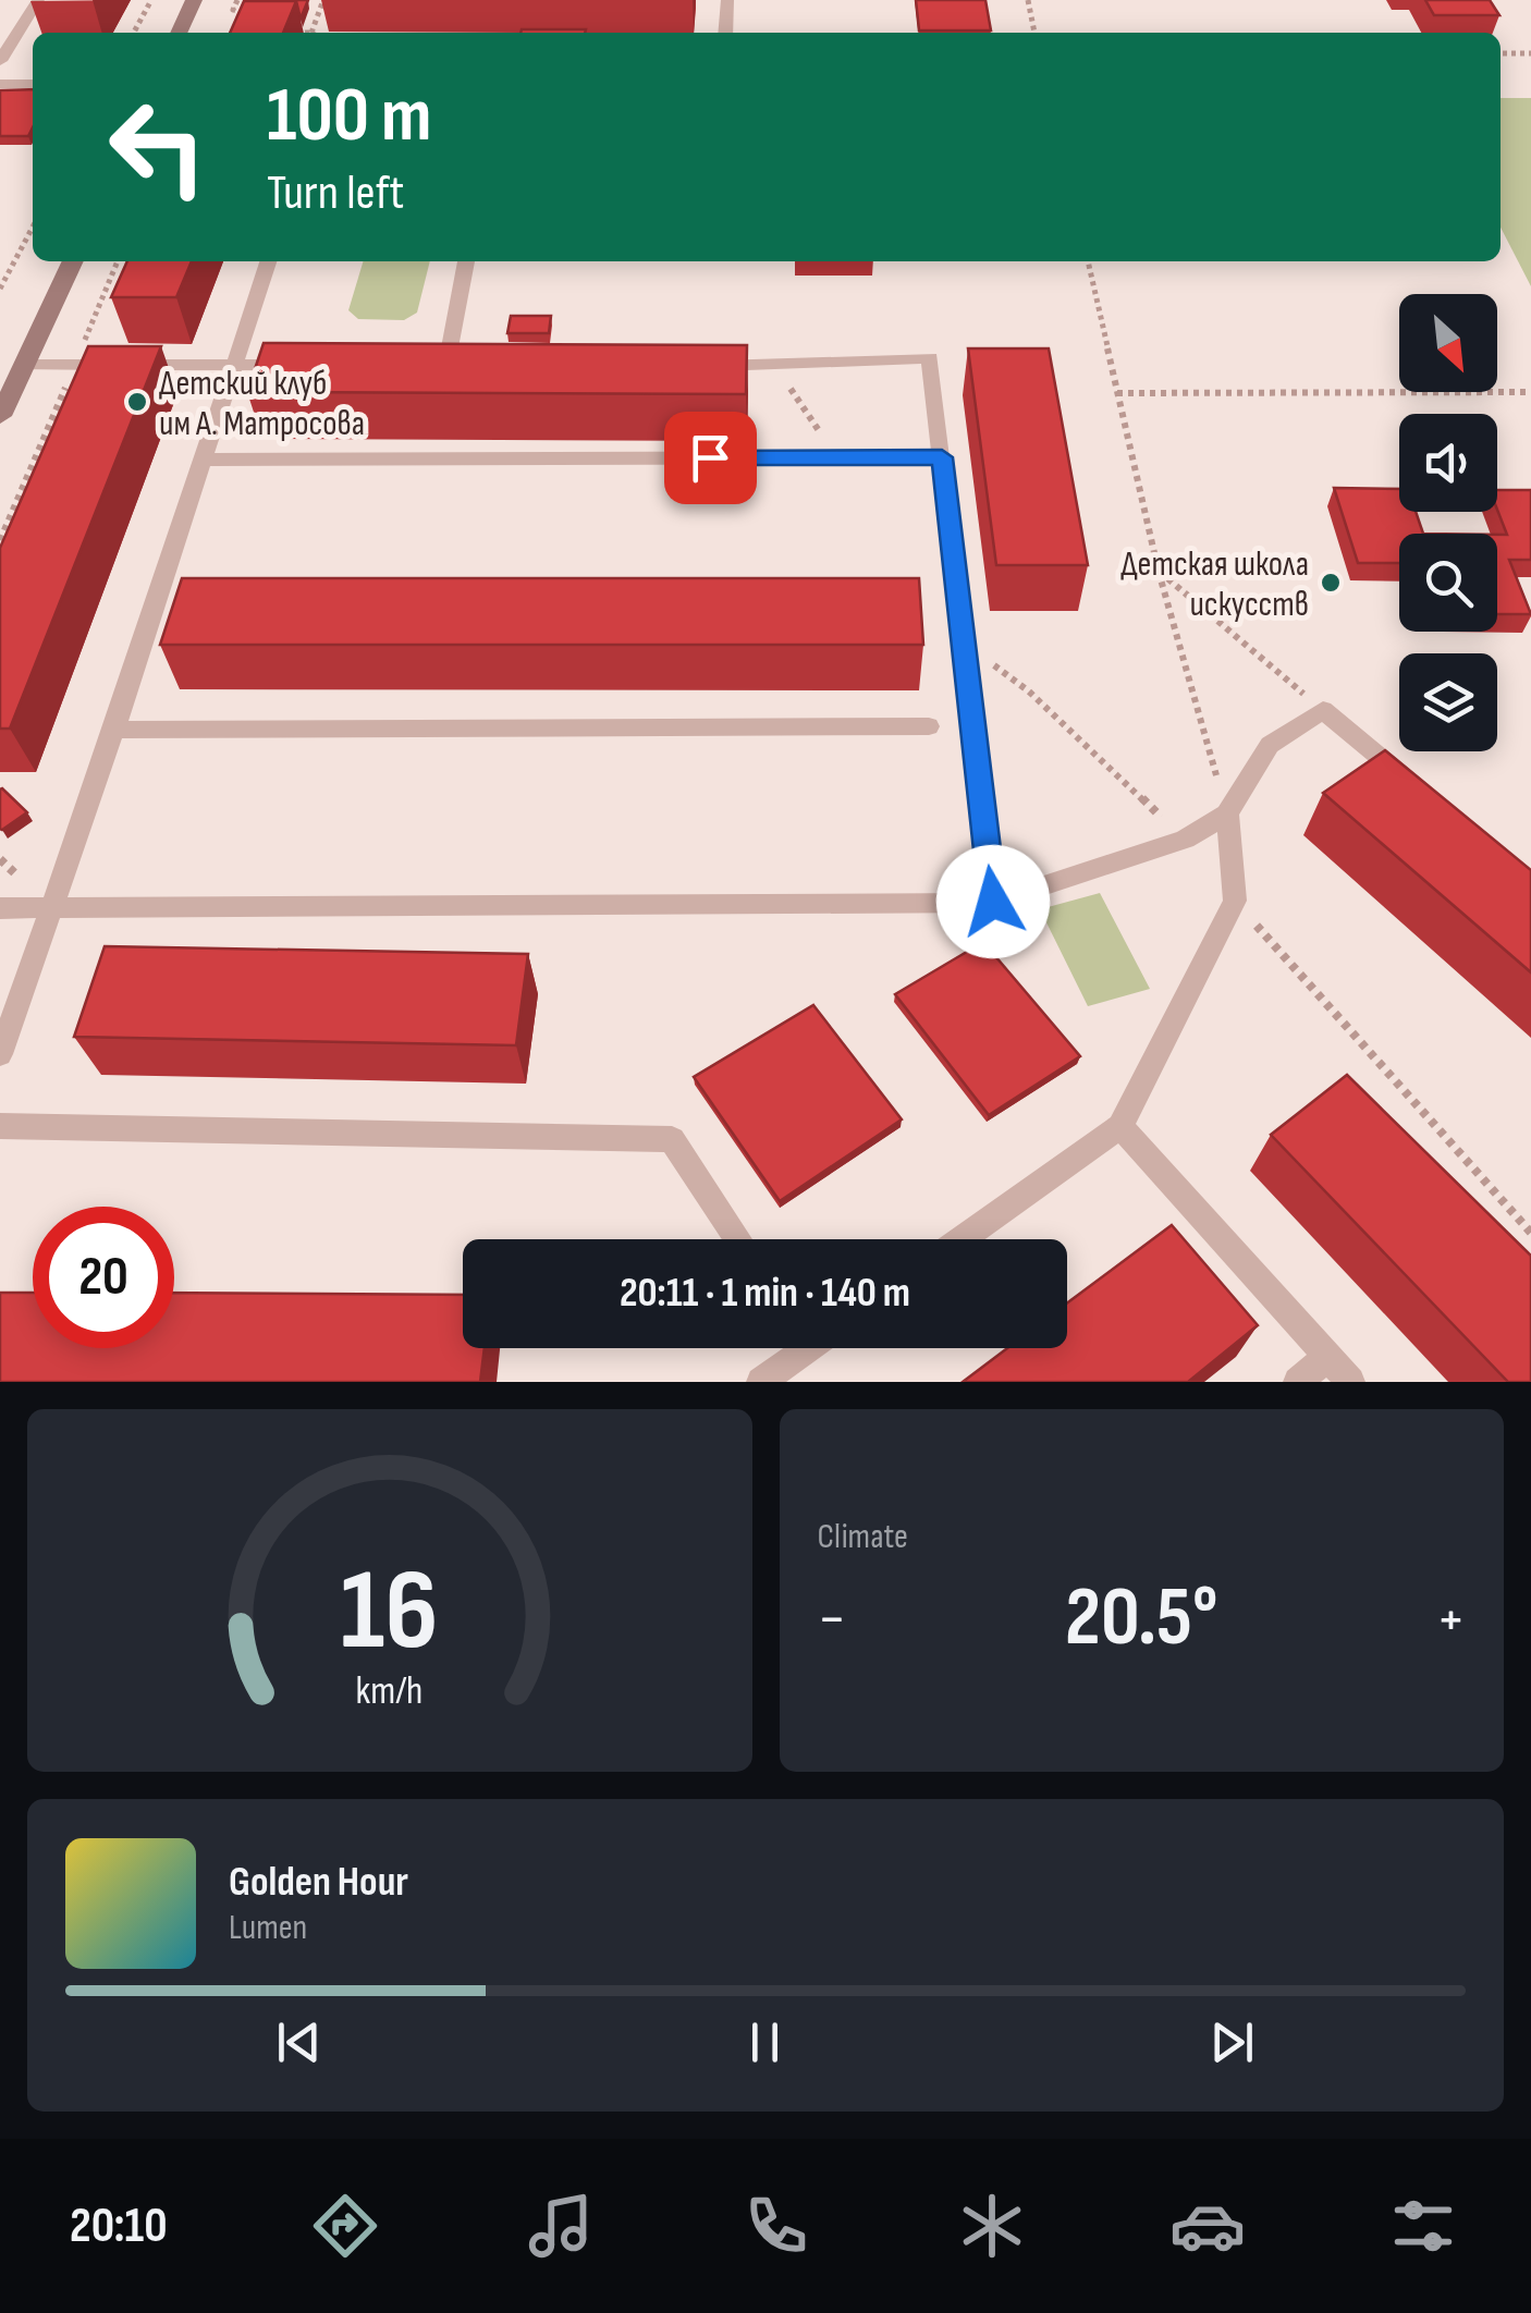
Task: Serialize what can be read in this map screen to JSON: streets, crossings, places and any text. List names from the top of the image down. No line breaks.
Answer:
{"places":["Детский клуб им А. Матросова","Детская школа искусств"],"north":"bottom right","page":{"turn":["100 m","Turn left"],"limit":"20","trip":"20:11 · 1 min · 140 m","tile":"Climate","heat":["−","20.5°","+"],"song":["Golden Hour","Lumen"],"tabs":"20:10","gauge":["16","km/h"]}}
